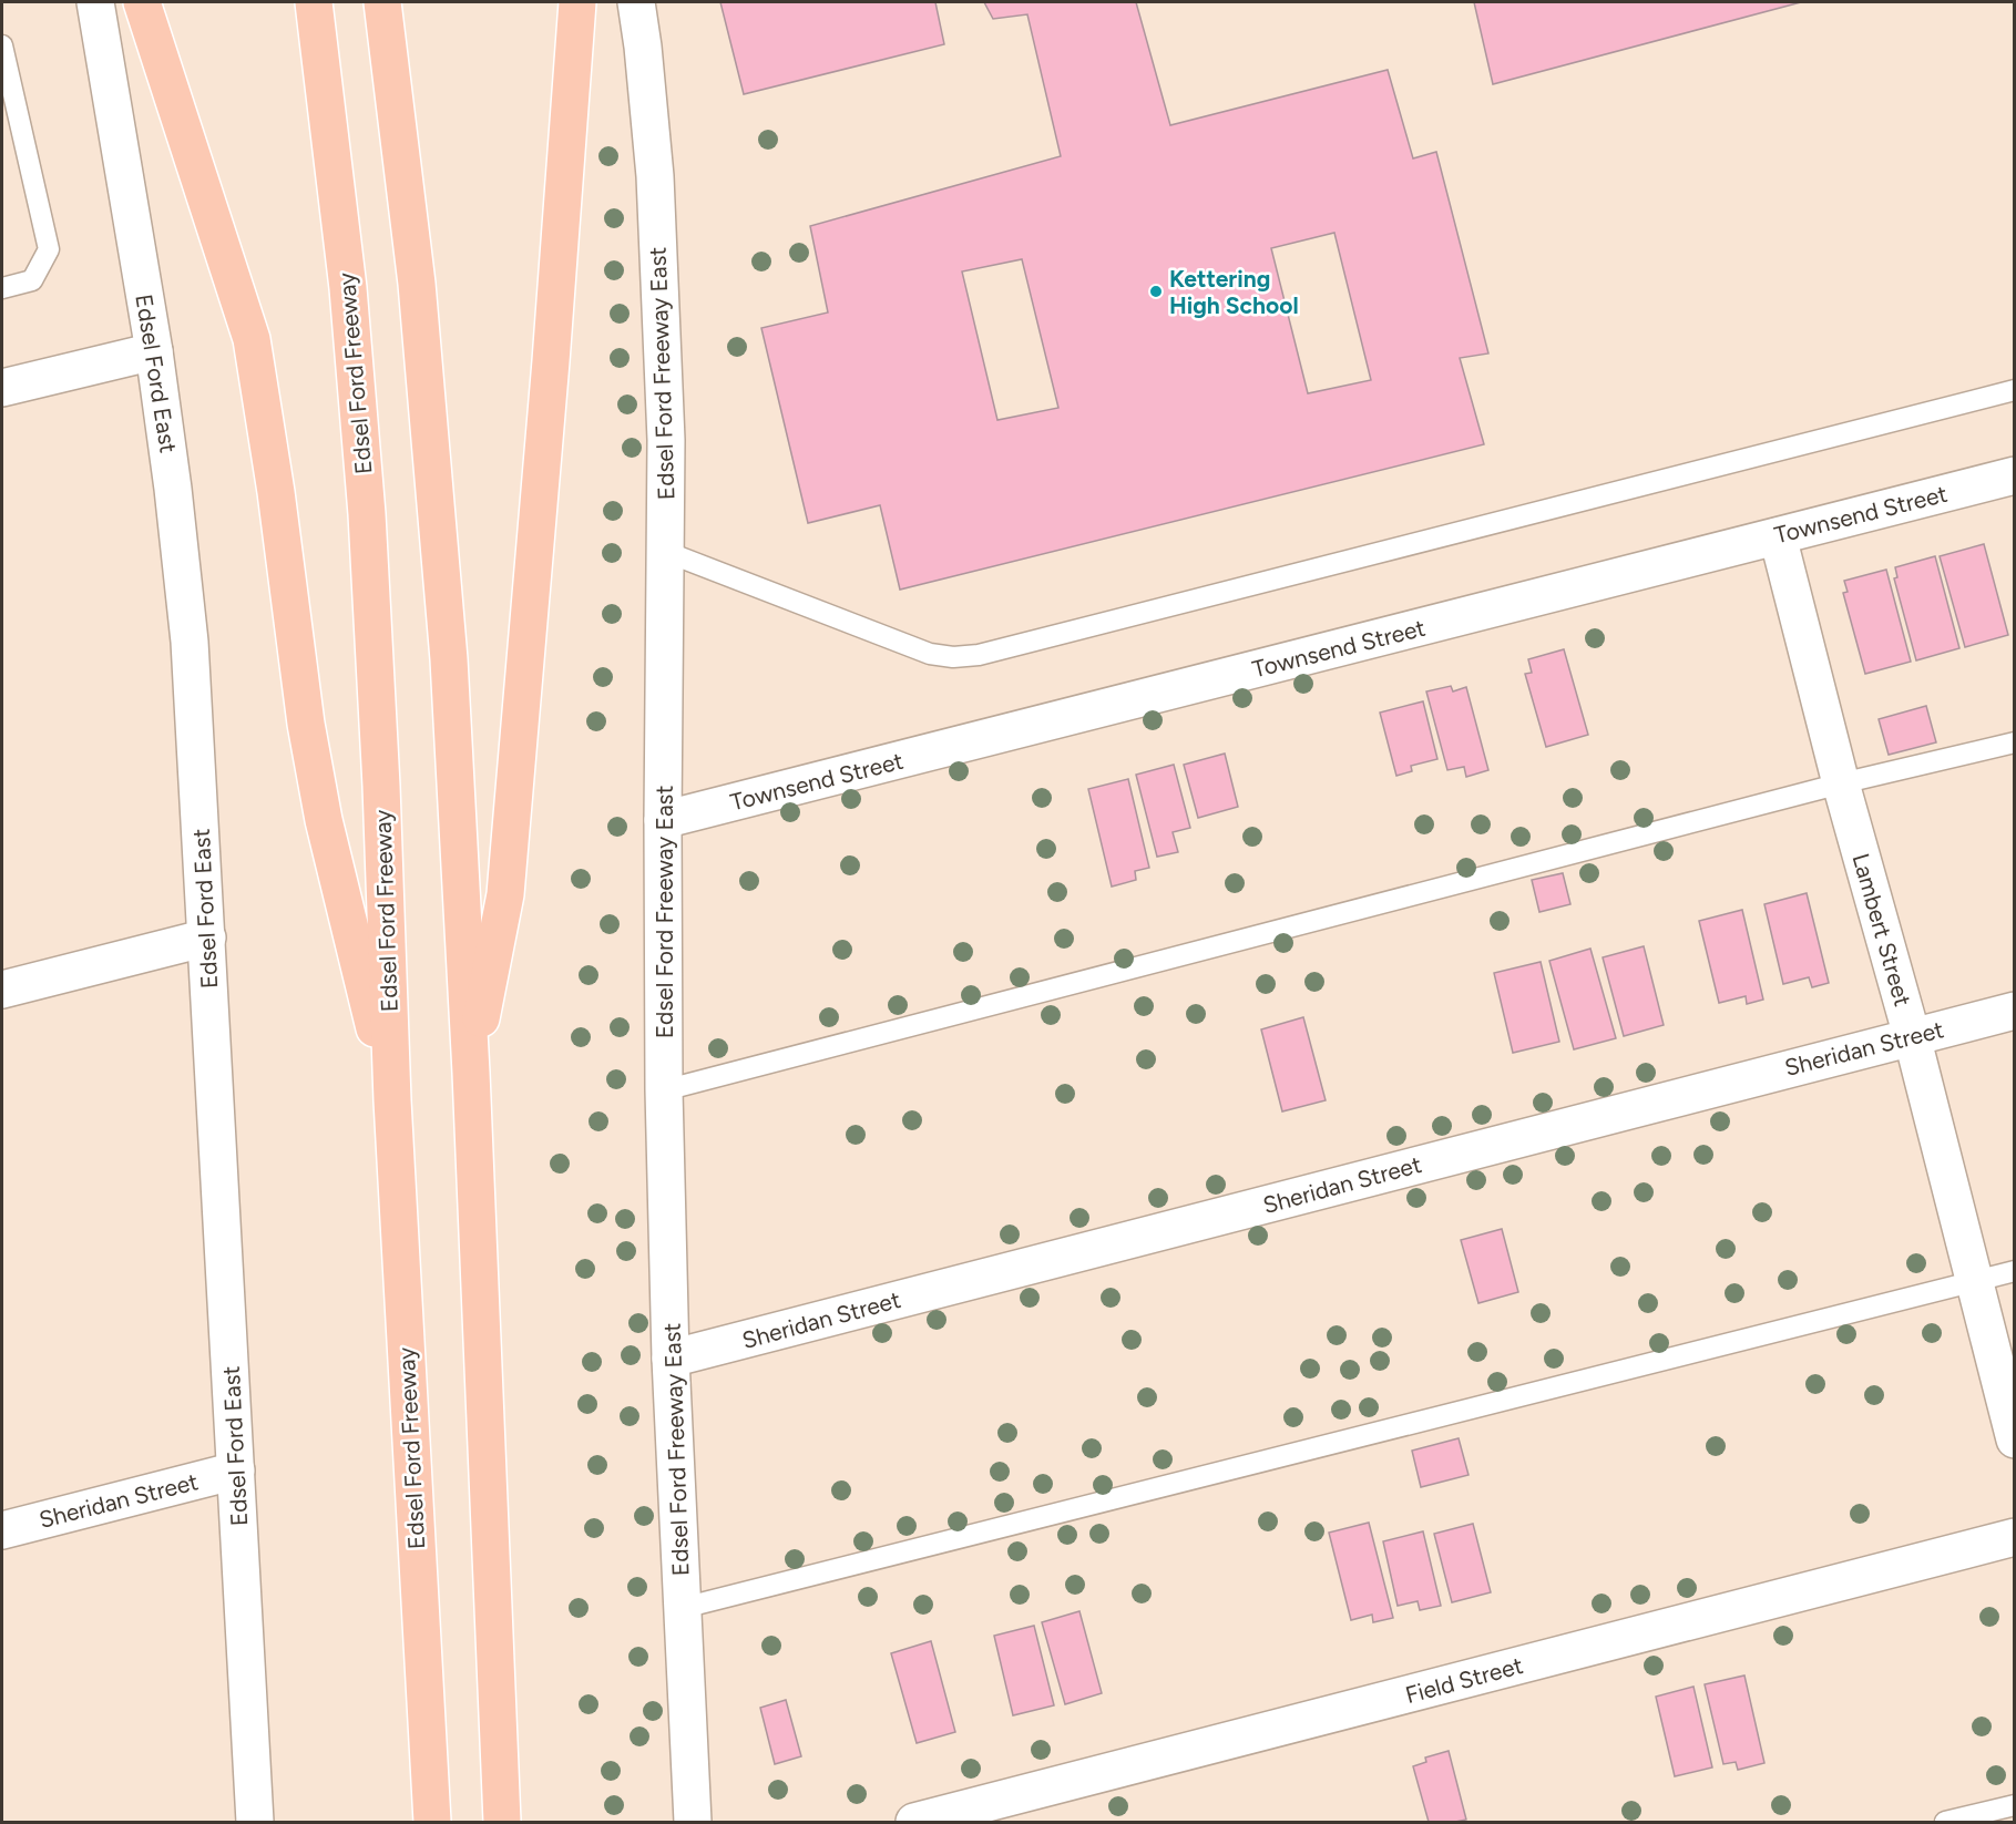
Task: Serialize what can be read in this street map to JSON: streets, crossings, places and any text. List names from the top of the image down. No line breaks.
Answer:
{"streets":{"highway":["Edsel Ford Freeway"],"street":["Edsel Ford East","Edsel Ford Freeway East","Townsend Street","Lambert Street","Sheridan Street","Field Street"]},"crossings":[["Edsel Ford East","Sheridan Street"],["Edsel Ford Freeway East","Townsend Street"],["Edsel Ford Freeway East","Sheridan Street"],["Townsend Street","Lambert Street"],["Lambert Street","Sheridan Street"]],"places":["Kettering High School"]}
